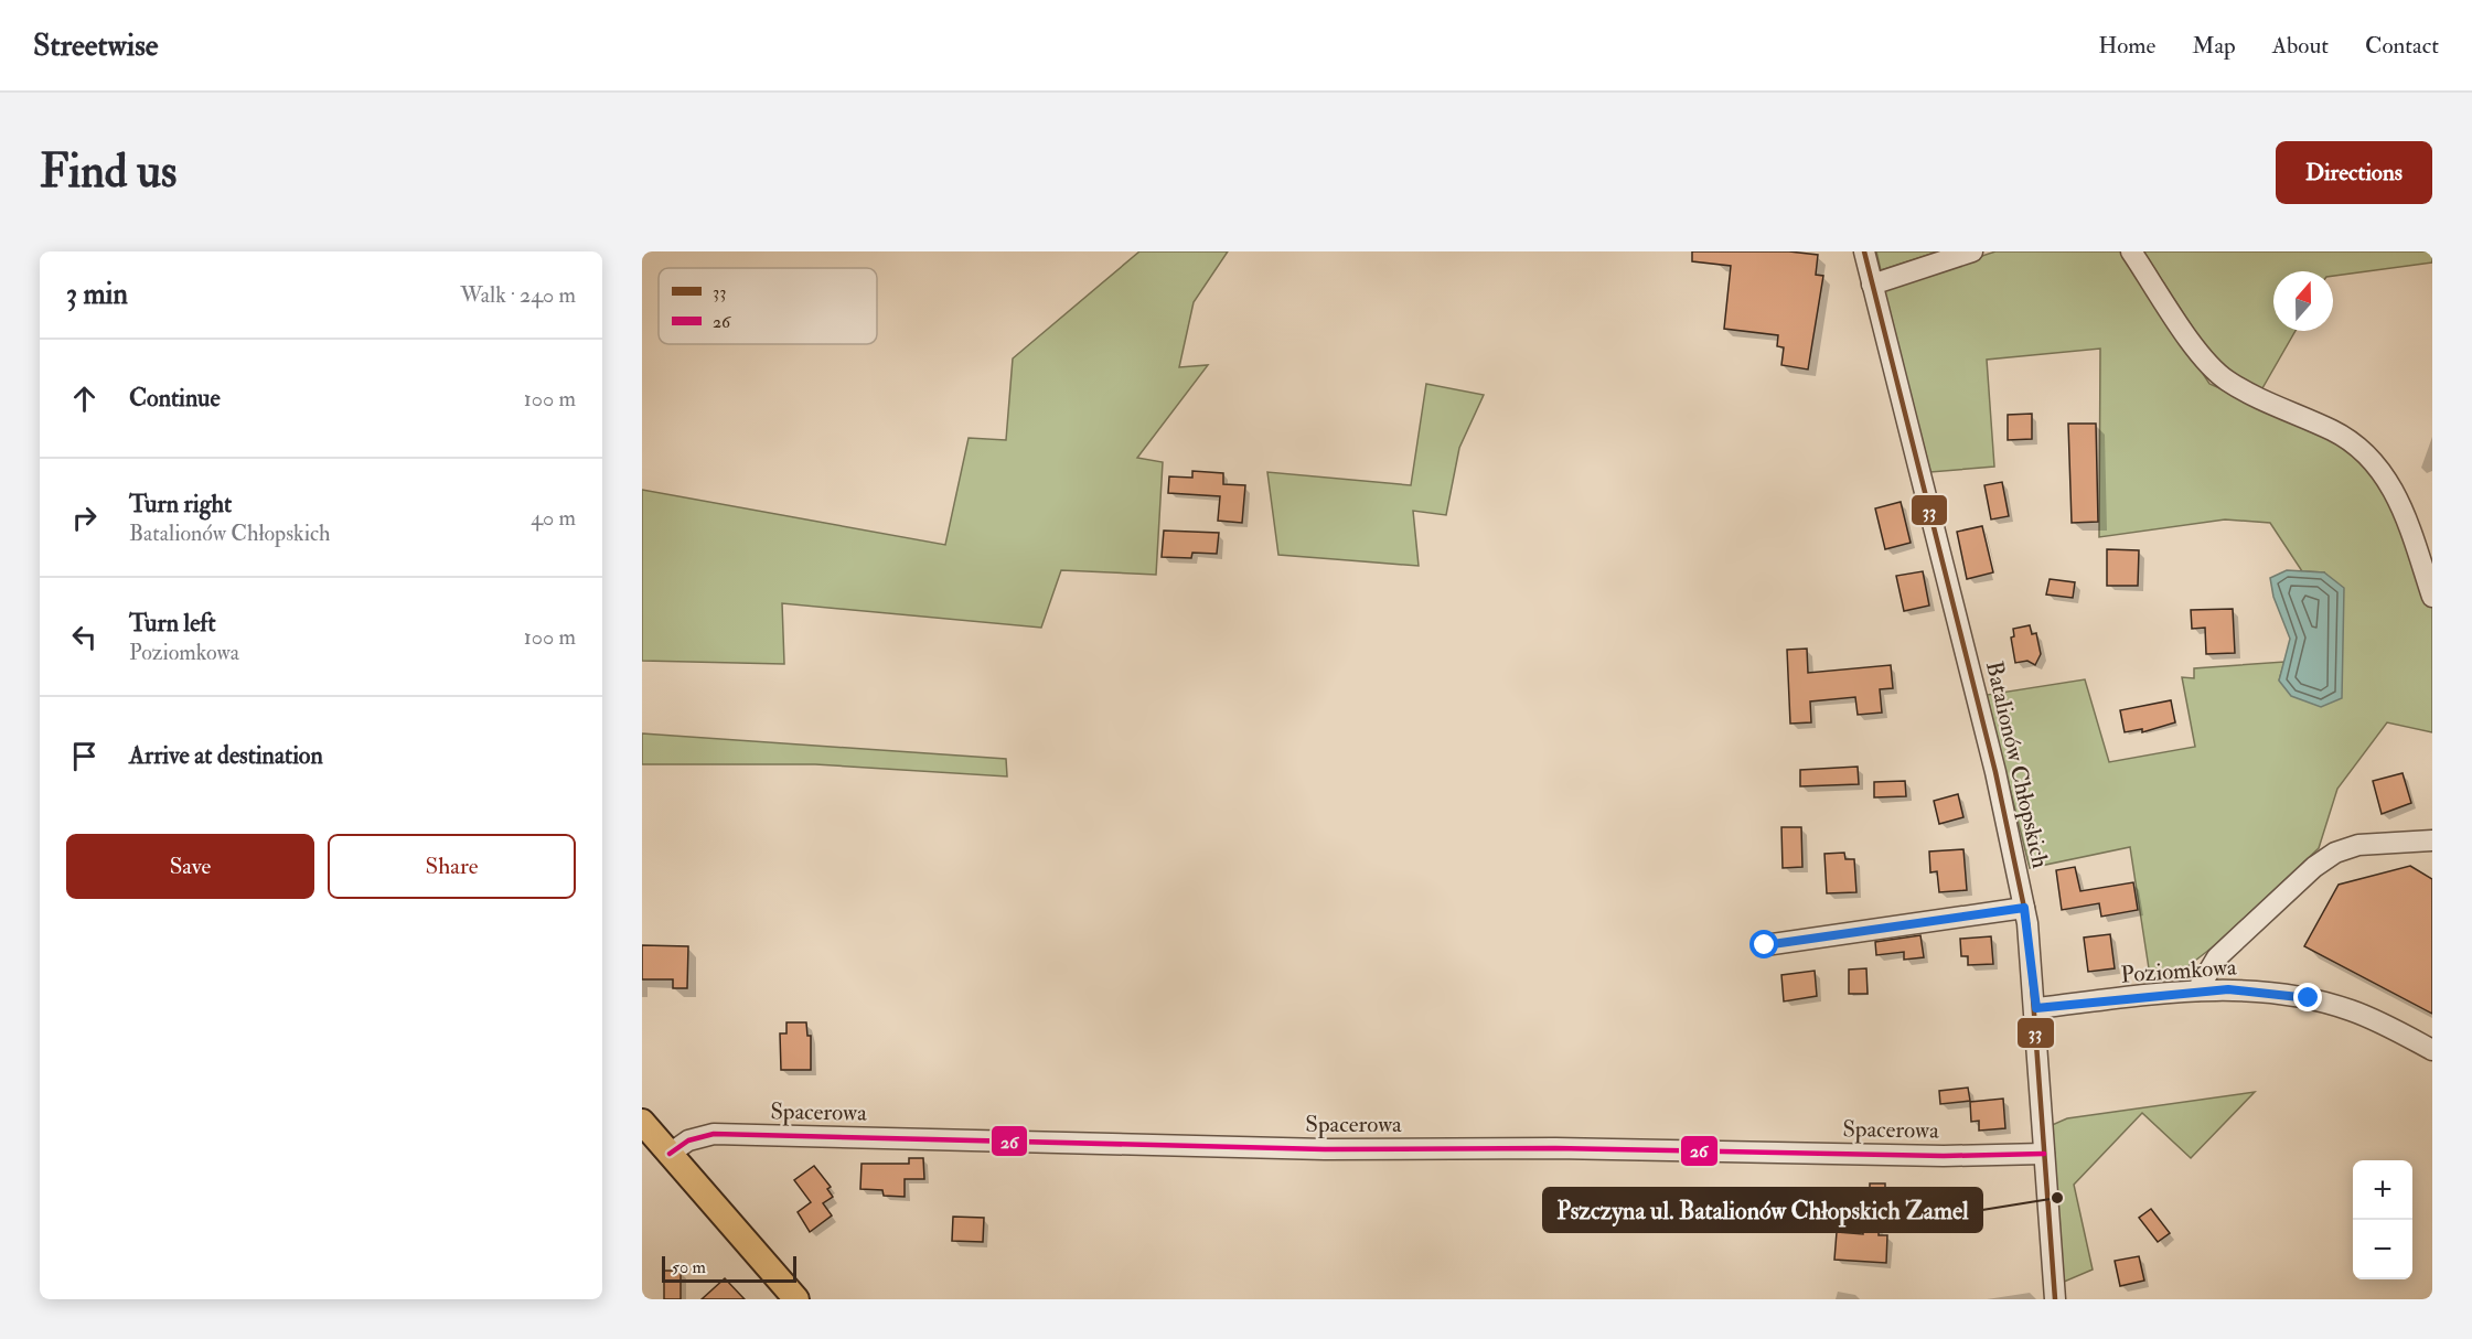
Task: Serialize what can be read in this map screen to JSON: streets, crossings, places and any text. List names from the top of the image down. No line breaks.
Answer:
{"streets":{"street":["Batalionów Chłopskich","Poziomkowa","Spacerowa"]},"crossings":[["Batalionów Chłopskich","Poziomkowa"],["Batalionów Chłopskich","Spacerowa"]],"places":["Pszczyna ul. Batalionów Chłopskich Zamel"],"lines":["transit line 33","transit line 26"],"legend":["33","26"],"scale_bar":"50 m","north":"top","page":{"header":"Streetwise","nav":["Home","Map","About","Contact"],"buttons":["Directions",["Save","Share"]],"title":"Find us","heading":["3 min","Walk · 240 m"],"list":[["Continue","100 m"],["Turn right","Batalionów Chłopskich","40 m"],["Turn left","Poziomkowa","100 m"],"Arrive at destination"],"map_buttons":["+","−"],"scale":"50 m"}}
